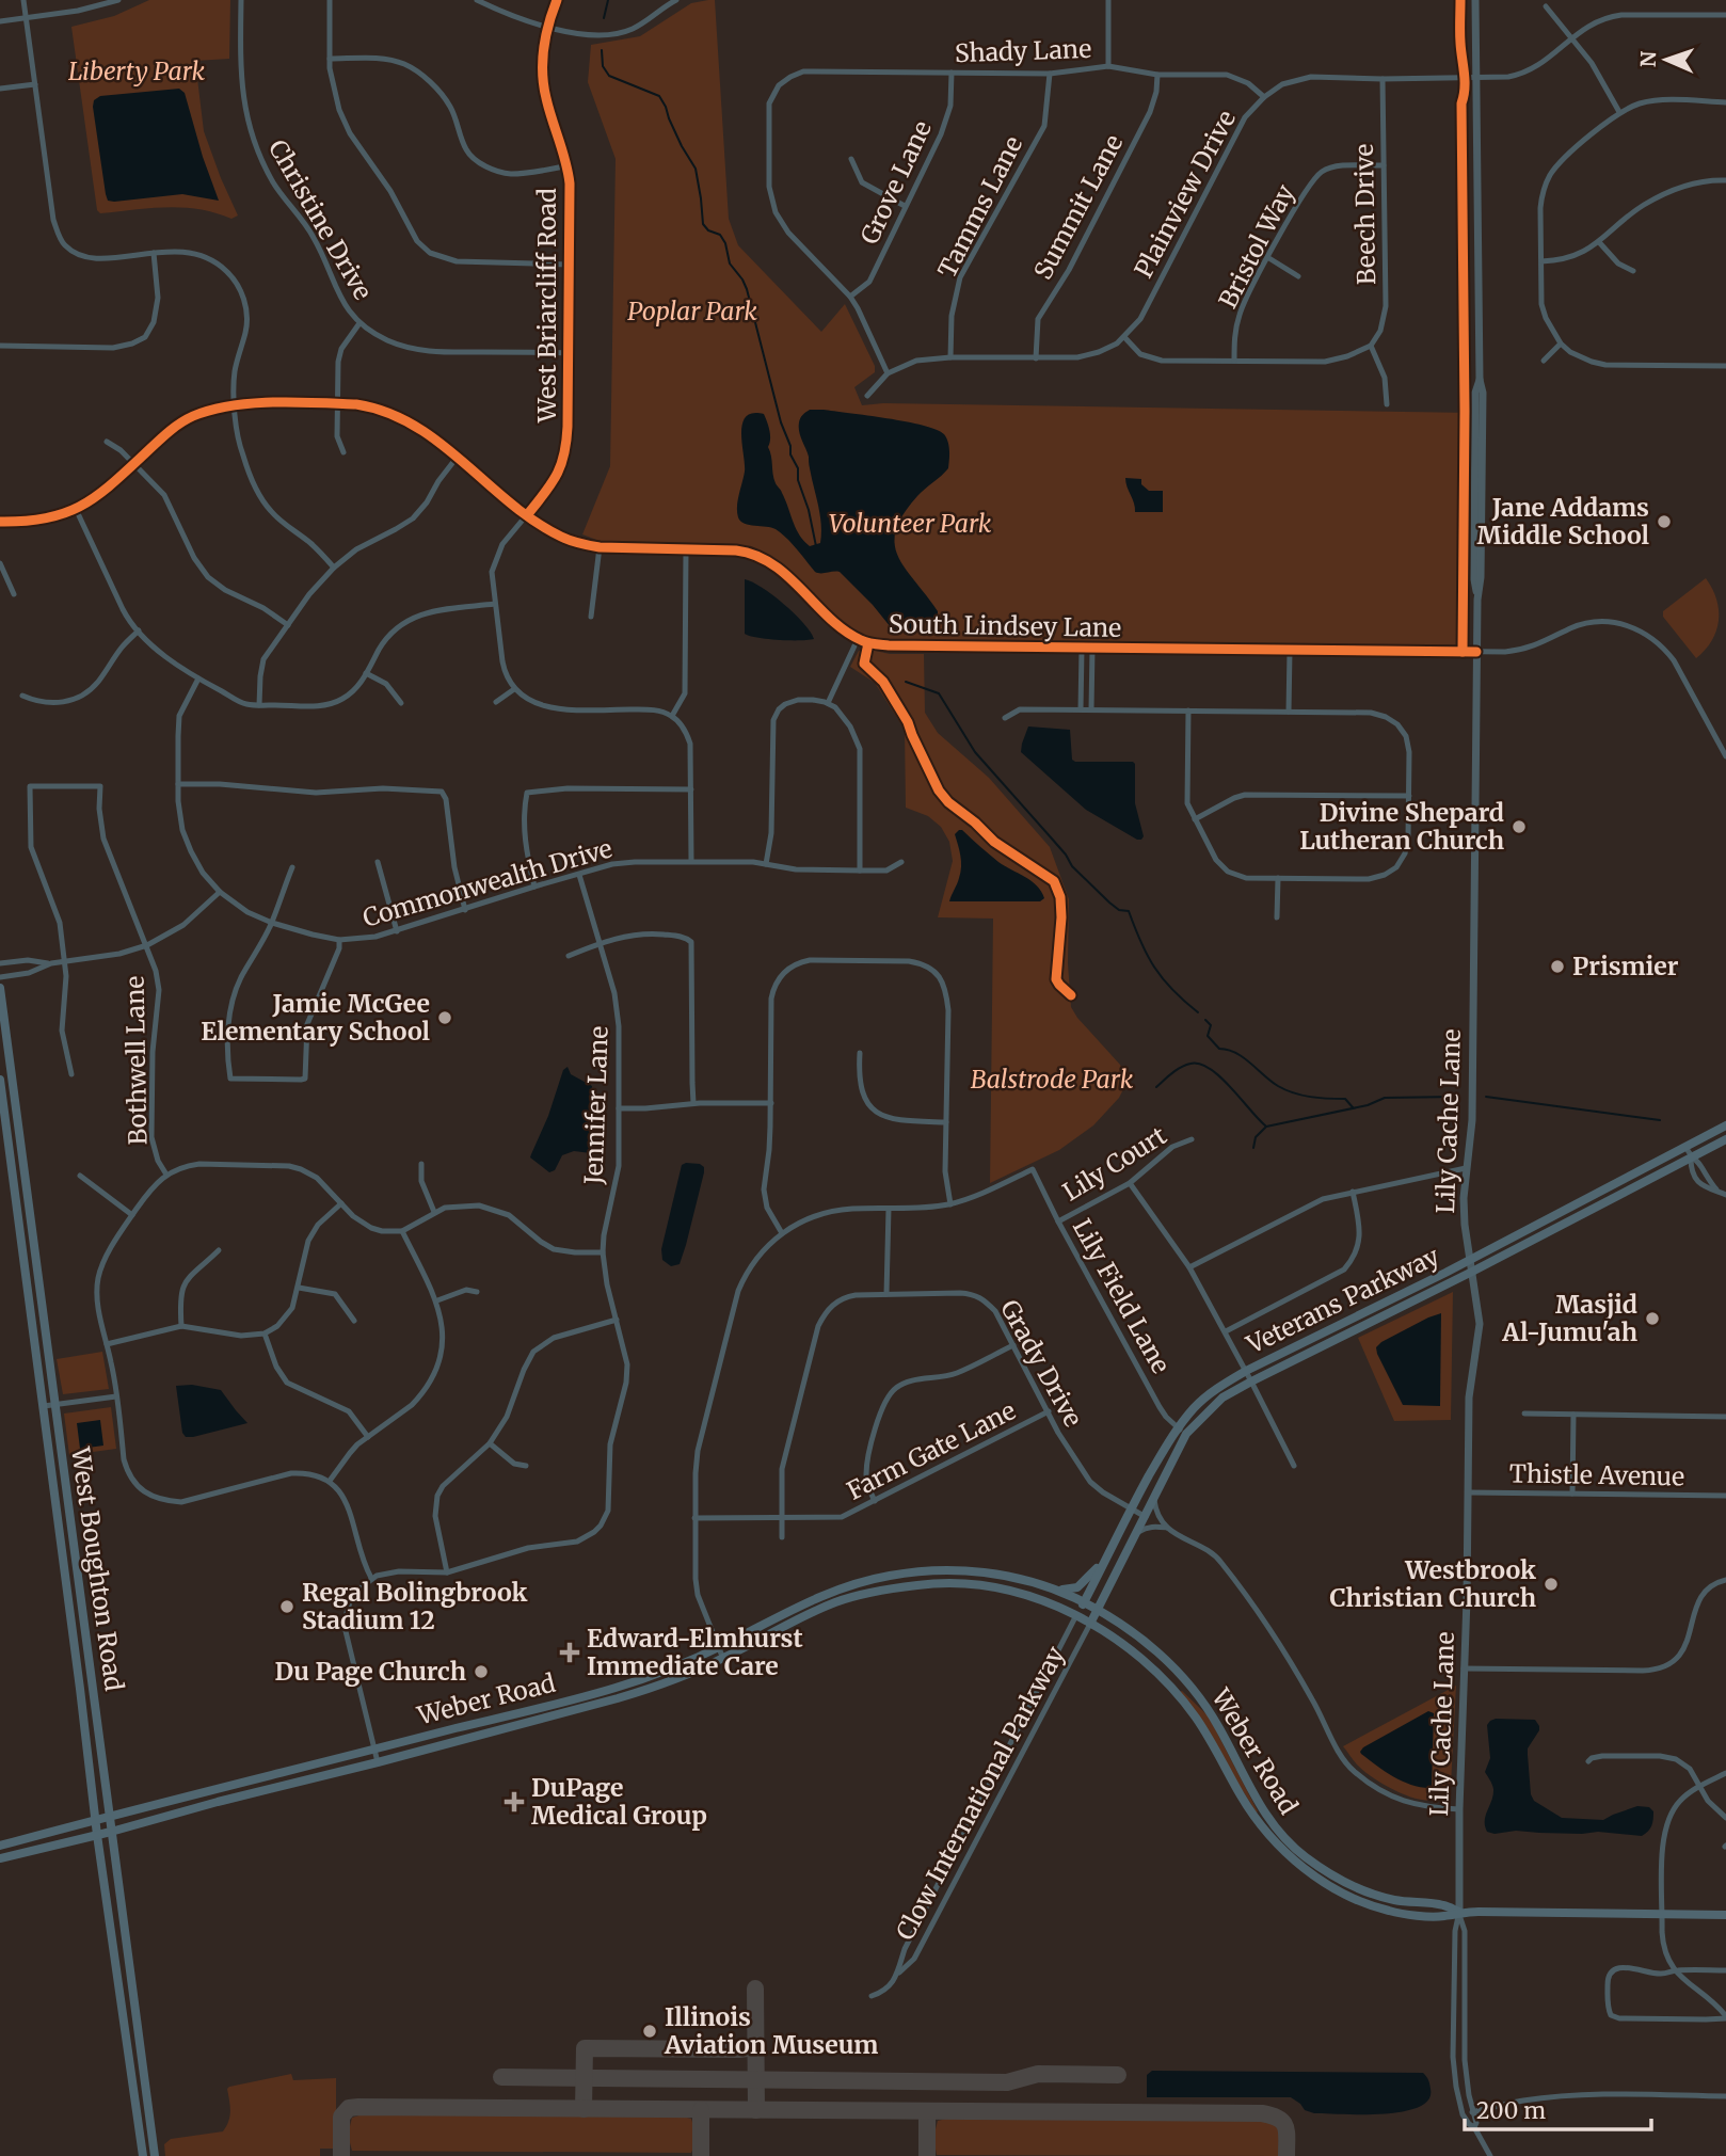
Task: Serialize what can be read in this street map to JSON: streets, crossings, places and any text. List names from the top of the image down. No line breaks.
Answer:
{"streets":{"main road":["Veterans Parkway","West Boughton Road","Weber Road"],"street":["Shady Lane","Grove Lane","Plainview Drive","Tamms Lane","Summit Lane","Beech Drive","Christine Drive","Bristol Way","West Briarcliff Road","South Lindsey Lane","Commonwealth Drive","Bothwell Lane","Jennifer Lane","Lily Cache Lane","Lily Court","Lily Field Lane","Grady Drive","Farm Gate Lane","Thistle Avenue","Clow International Parkway"]},"crossings":[["Shady Lane","Grove Lane"],["Shady Lane","Plainview Drive"],["Shady Lane","Tamms Lane"],["Shady Lane","Summit Lane"],["Plainview Drive","Tamms Lane"],["Plainview Drive","Summit Lane"],["Plainview Drive","Beech Drive"],["Plainview Drive","Lily Cache Lane"],["Beech Drive","Bristol Way"],["West Briarcliff Road","South Lindsey Lane"],["South Lindsey Lane","Lily Cache Lane"],["Commonwealth Drive","Jennifer Lane"],["Lily Cache Lane","Veterans Parkway"],["Lily Cache Lane","Thistle Avenue"],["Lily Cache Lane","Weber Road"],["Lily Court","Lily Field Lane"],["Lily Field Lane","Veterans Parkway"],["Veterans Parkway","Grady Drive"],["Veterans Parkway","Weber Road"],["Veterans Parkway","Clow International Parkway"],["Grady Drive","Farm Gate Lane"],["West Boughton Road","Weber Road"],["Weber Road","Clow International Parkway"]],"parks":["Liberty Park","Poplar Park","Volunteer Park","Balstrode Park"],"places":{"other":["Jane Addams Middle School","Divine Shepard Lutheran Church","Prismier","Jamie McGee Elementary School","Masjid Al-Jumu'ah","Westbrook Christian Church","Regal Bolingbrook Stadium 12","Du Page Church","Illinois Aviation Museum"],"health":["Edward-Elmhurst Immediate Care","DuPage Medical Group"]},"scale_bar":"200 m","north":"left"}
